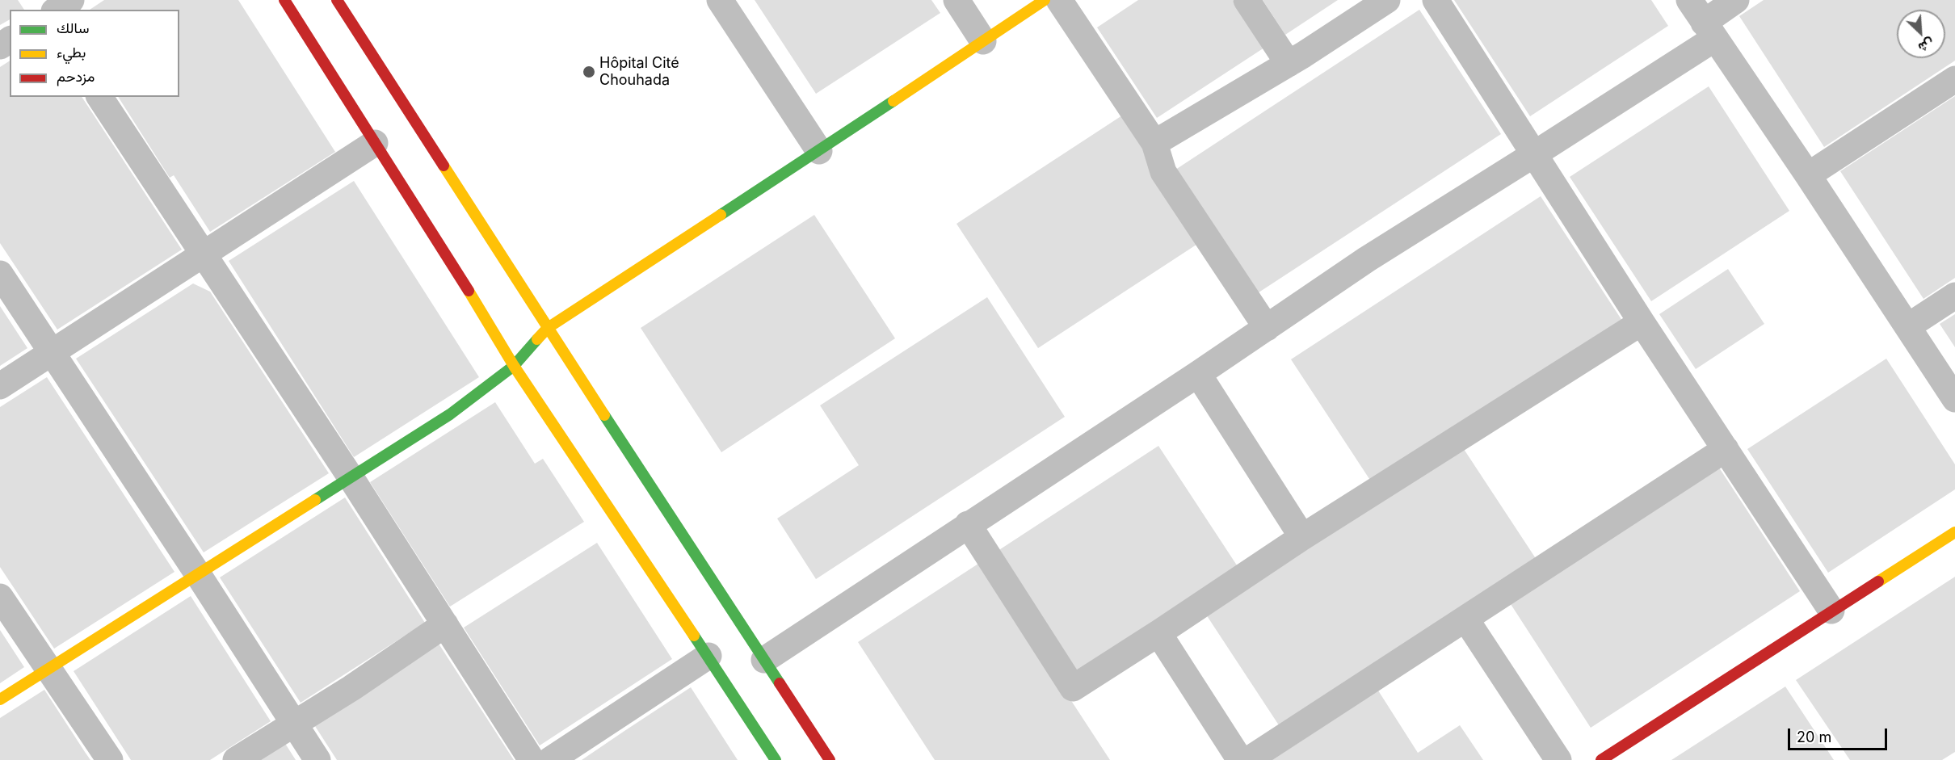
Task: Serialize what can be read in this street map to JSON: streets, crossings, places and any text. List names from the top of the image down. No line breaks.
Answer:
{"places":["Hôpital Cité Chouhada"],"legend":["سالك","بطيء","مزدحم"],"scale_bar":"20 m","north":"bottom right"}
